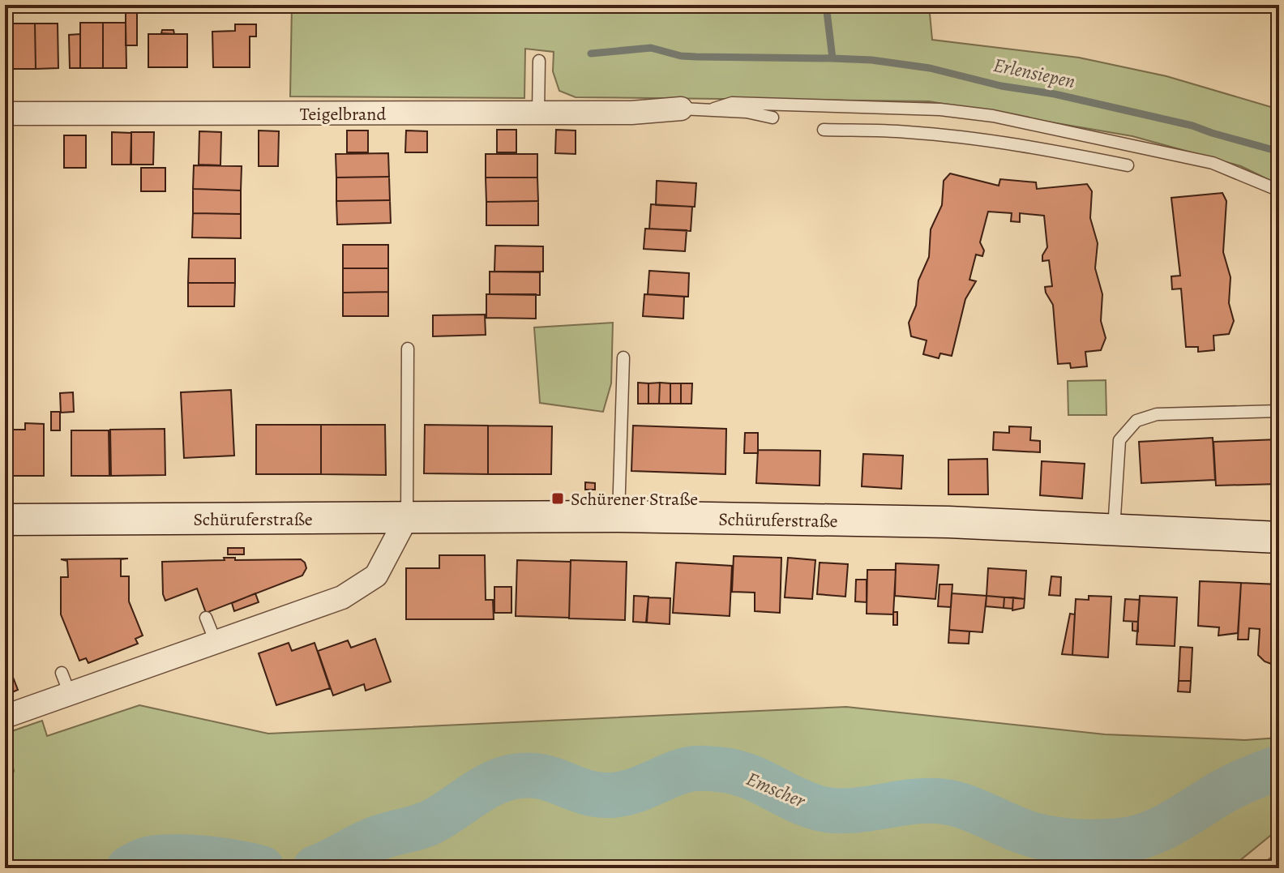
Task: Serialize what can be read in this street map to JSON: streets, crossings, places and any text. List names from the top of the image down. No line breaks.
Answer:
{"streets":{"main road":["Schüruferstraße"],"street":["Teigelbrand"]},"water":["Erlensiepen","Emscher"],"places":{"transit":["Schürener Straße"]}}
